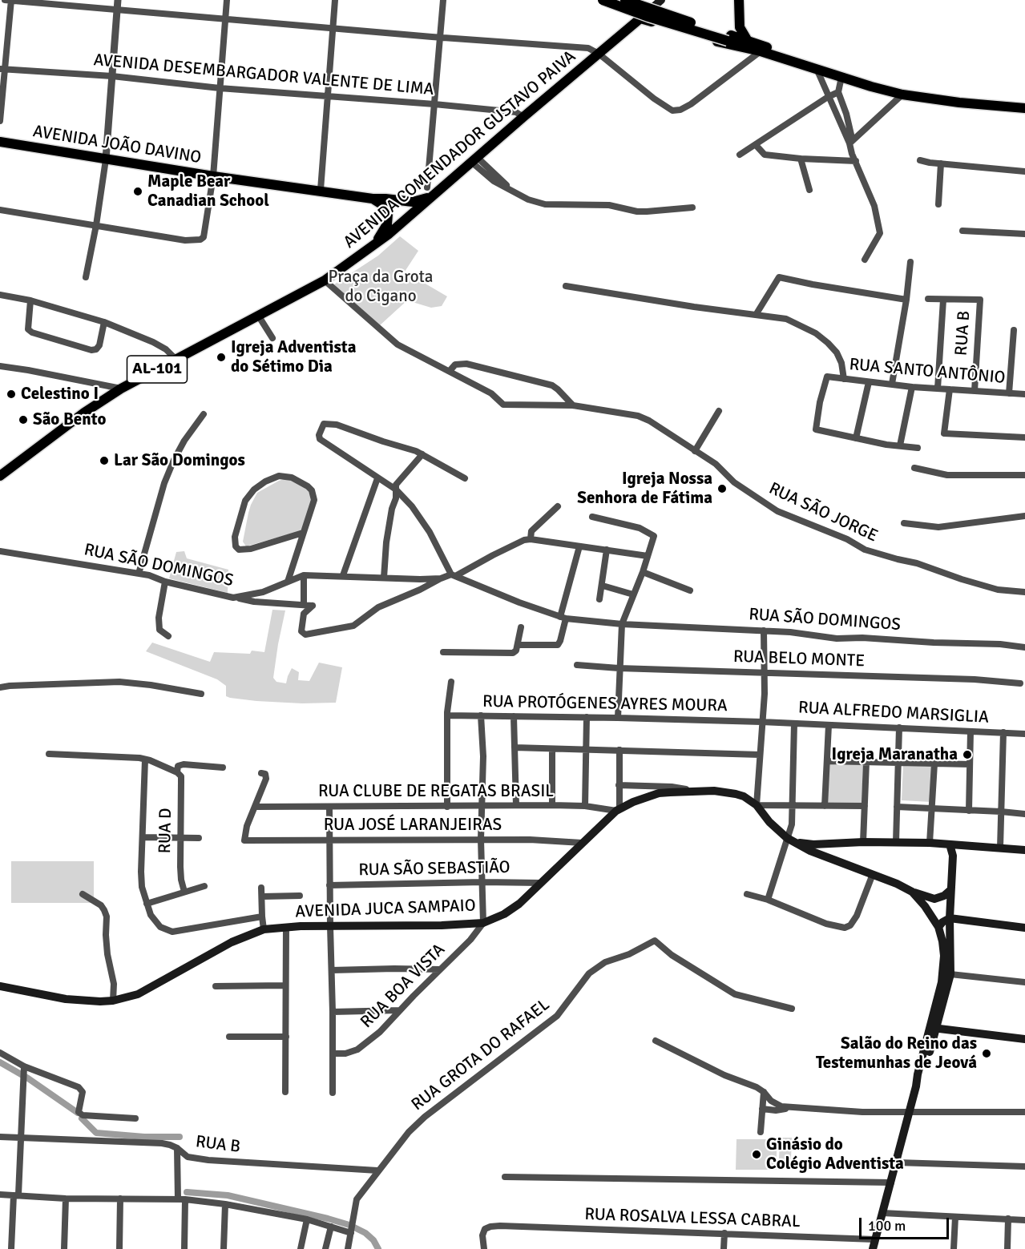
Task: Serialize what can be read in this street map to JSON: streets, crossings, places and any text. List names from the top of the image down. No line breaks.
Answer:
{"streets":{"main road":["AVENIDA JOÃO DAVINO","AVENIDA COMENDADOR GUSTAVO PAIVA","AL-101","AVENIDA JUCA SAMPAIO"],"street":["AVENIDA DESEMBARGADOR VALENTE DE LIMA","RUA B","RUA SANTO ANTÔNIO","RUA SÃO JORGE","RUA SÃO DOMINGOS","RUA BELO MONTE","RUA PROTÓGENES AYRES MOURA","RUA ALFREDO MARSIGLIA","RUA CLUBE DE REGATAS BRASIL","RUA JOSÉ LARANJEIRAS","RUA D","RUA SÃO SEBASTIÃO","RUA BOA VISTA","RUA GROTA DO RAFAEL","RUA ROSALVA LESSA CABRAL"]},"crossings":[["AVENIDA DESEMBARGADOR VALENTE DE LIMA","AVENIDA COMENDADOR GUSTAVO PAIVA"],["AVENIDA JOÃO DAVINO","AVENIDA COMENDADOR GUSTAVO PAIVA"],["AVENIDA COMENDADOR GUSTAVO PAIVA","RUA SÃO JORGE"],["RUA B","RUA SANTO ANTÔNIO"],["RUA B","RUA GROTA DO RAFAEL"],["RUA PROTÓGENES AYRES MOURA","RUA ALFREDO MARSIGLIA"],["RUA CLUBE DE REGATAS BRASIL","RUA JOSÉ LARANJEIRAS"],["RUA CLUBE DE REGATAS BRASIL","AVENIDA JUCA SAMPAIO"],["RUA JOSÉ LARANJEIRAS","AVENIDA JUCA SAMPAIO"],["RUA SÃO SEBASTIÃO","AVENIDA JUCA SAMPAIO"],["AVENIDA JUCA SAMPAIO","RUA BOA VISTA"],["AVENIDA JUCA SAMPAIO","RUA ROSALVA LESSA CABRAL"]],"parks":["Praça da Grota do Cigano"],"places":["Maple Bear Canadian School","Igreja Adventista do Sétimo Dia","Celestino I","São Bento","Lar São Domingos","Igreja Nossa Senhora de Fátima","Igreja Maranatha","Salão do Reino das Testemunhas de Jeová","Ginásio do Colégio Adventista"],"scale_bar":"100 m"}
